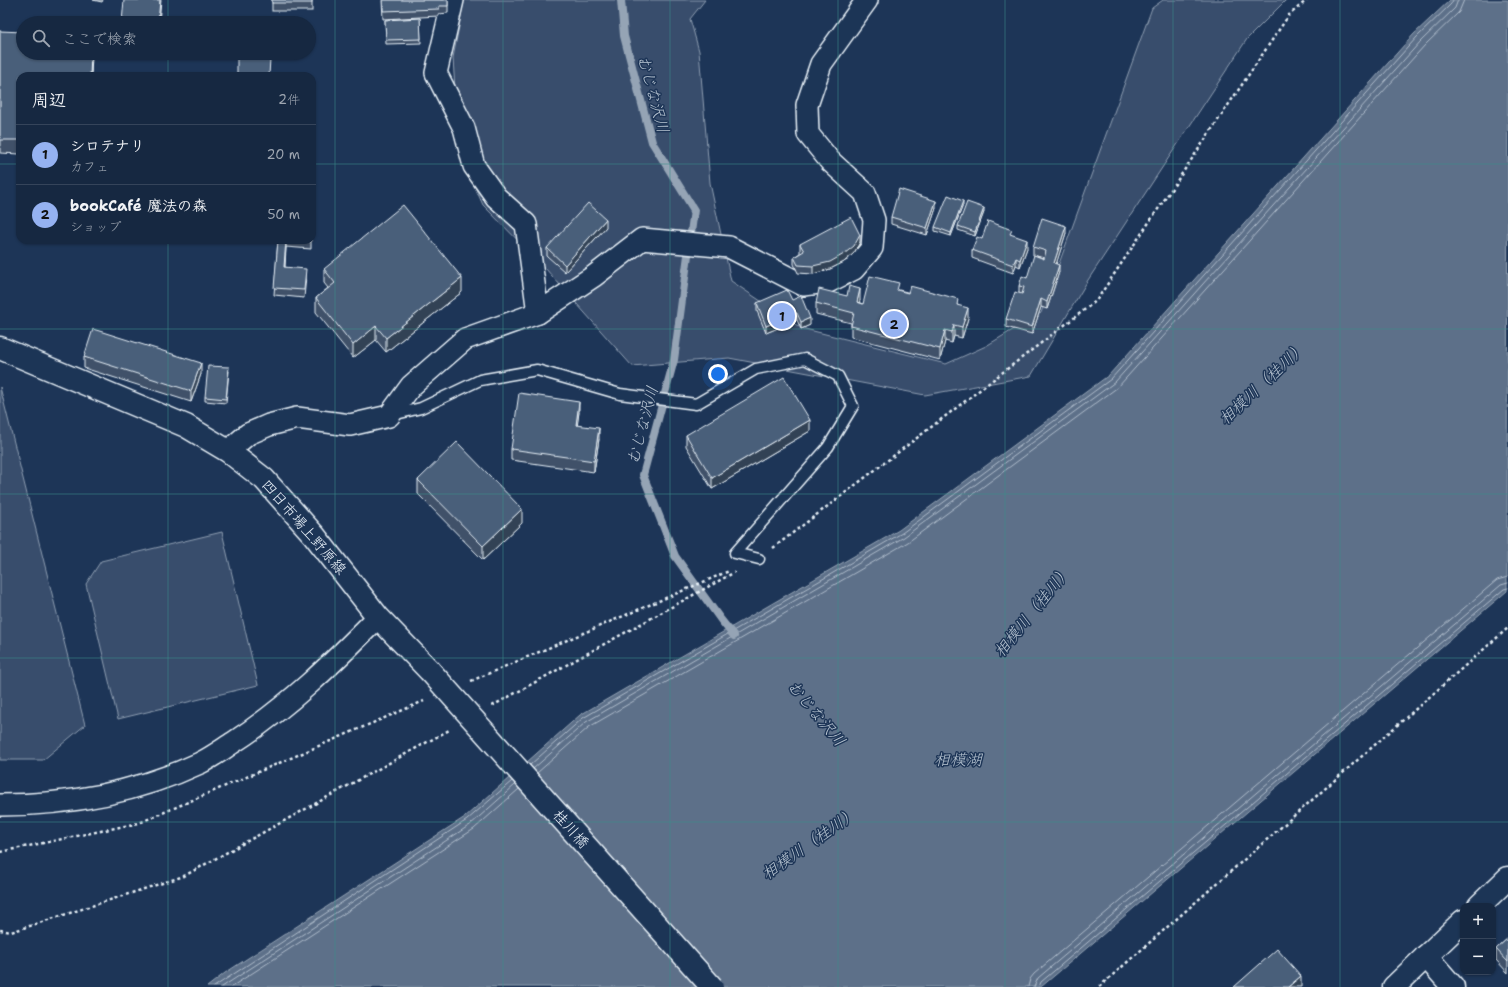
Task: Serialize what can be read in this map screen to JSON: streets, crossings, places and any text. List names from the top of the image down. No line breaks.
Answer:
{"streets":{"main road":["四日市場上野原線","桂川橋"]},"crossings":[["四日市場上野原線","桂川橋"]],"water":["むじな沢川","相模川（桂川）","相模湖"],"page":{"search":"ここで検索","heading":["周辺","2件"],"list":[{"mark":"1","name":"シロテナリ","note":"カフェ","value":"20 m"},{"mark":"2","name":"bookCafé 魔法の森","note":"ショップ","value":"50 m"}],"pins":["1","2"],"map_buttons":["+","−"]}}
